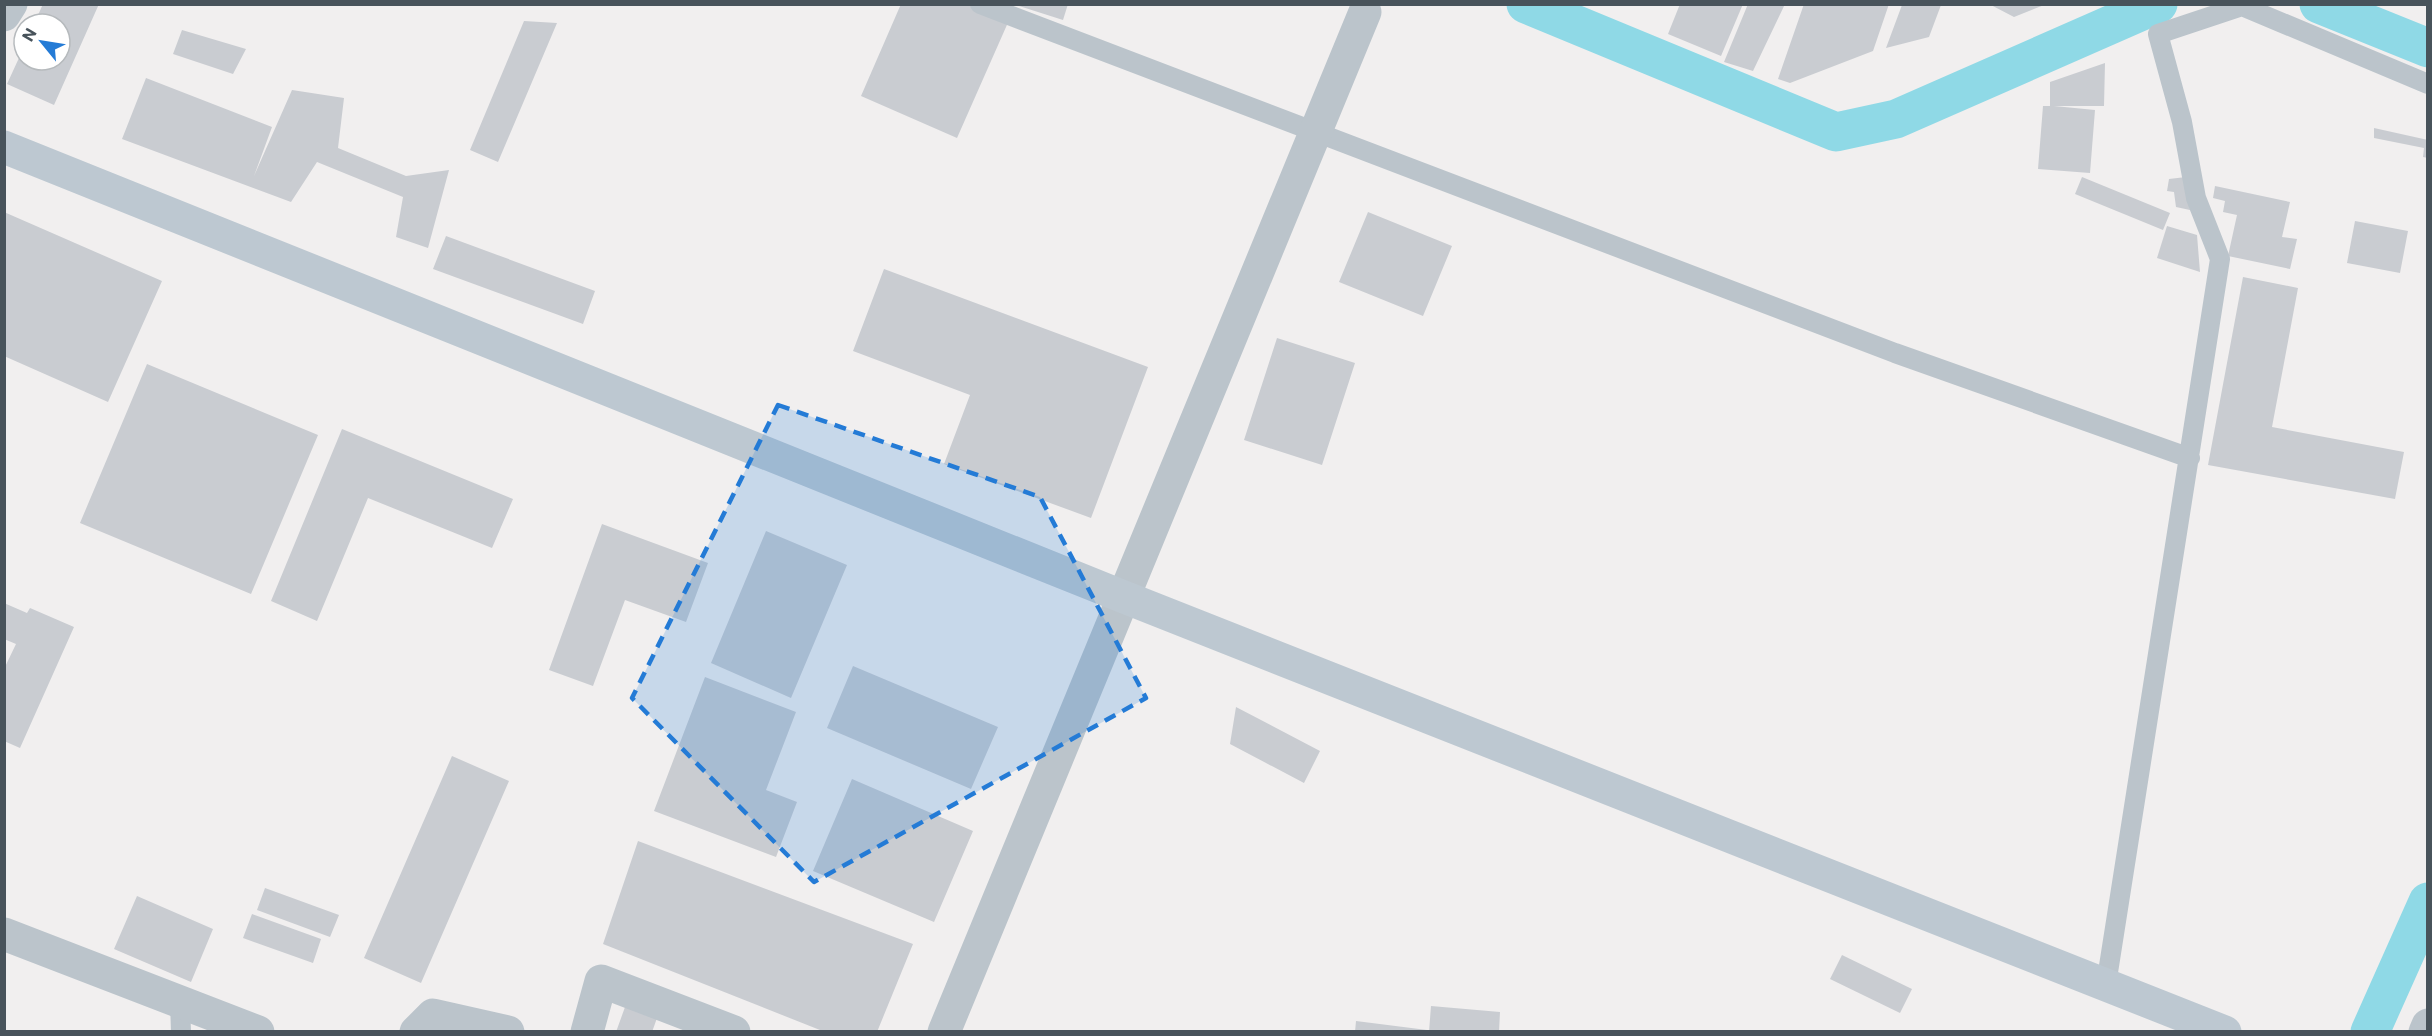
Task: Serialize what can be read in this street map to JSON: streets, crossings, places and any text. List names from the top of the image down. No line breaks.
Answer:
{"north":"top left"}
